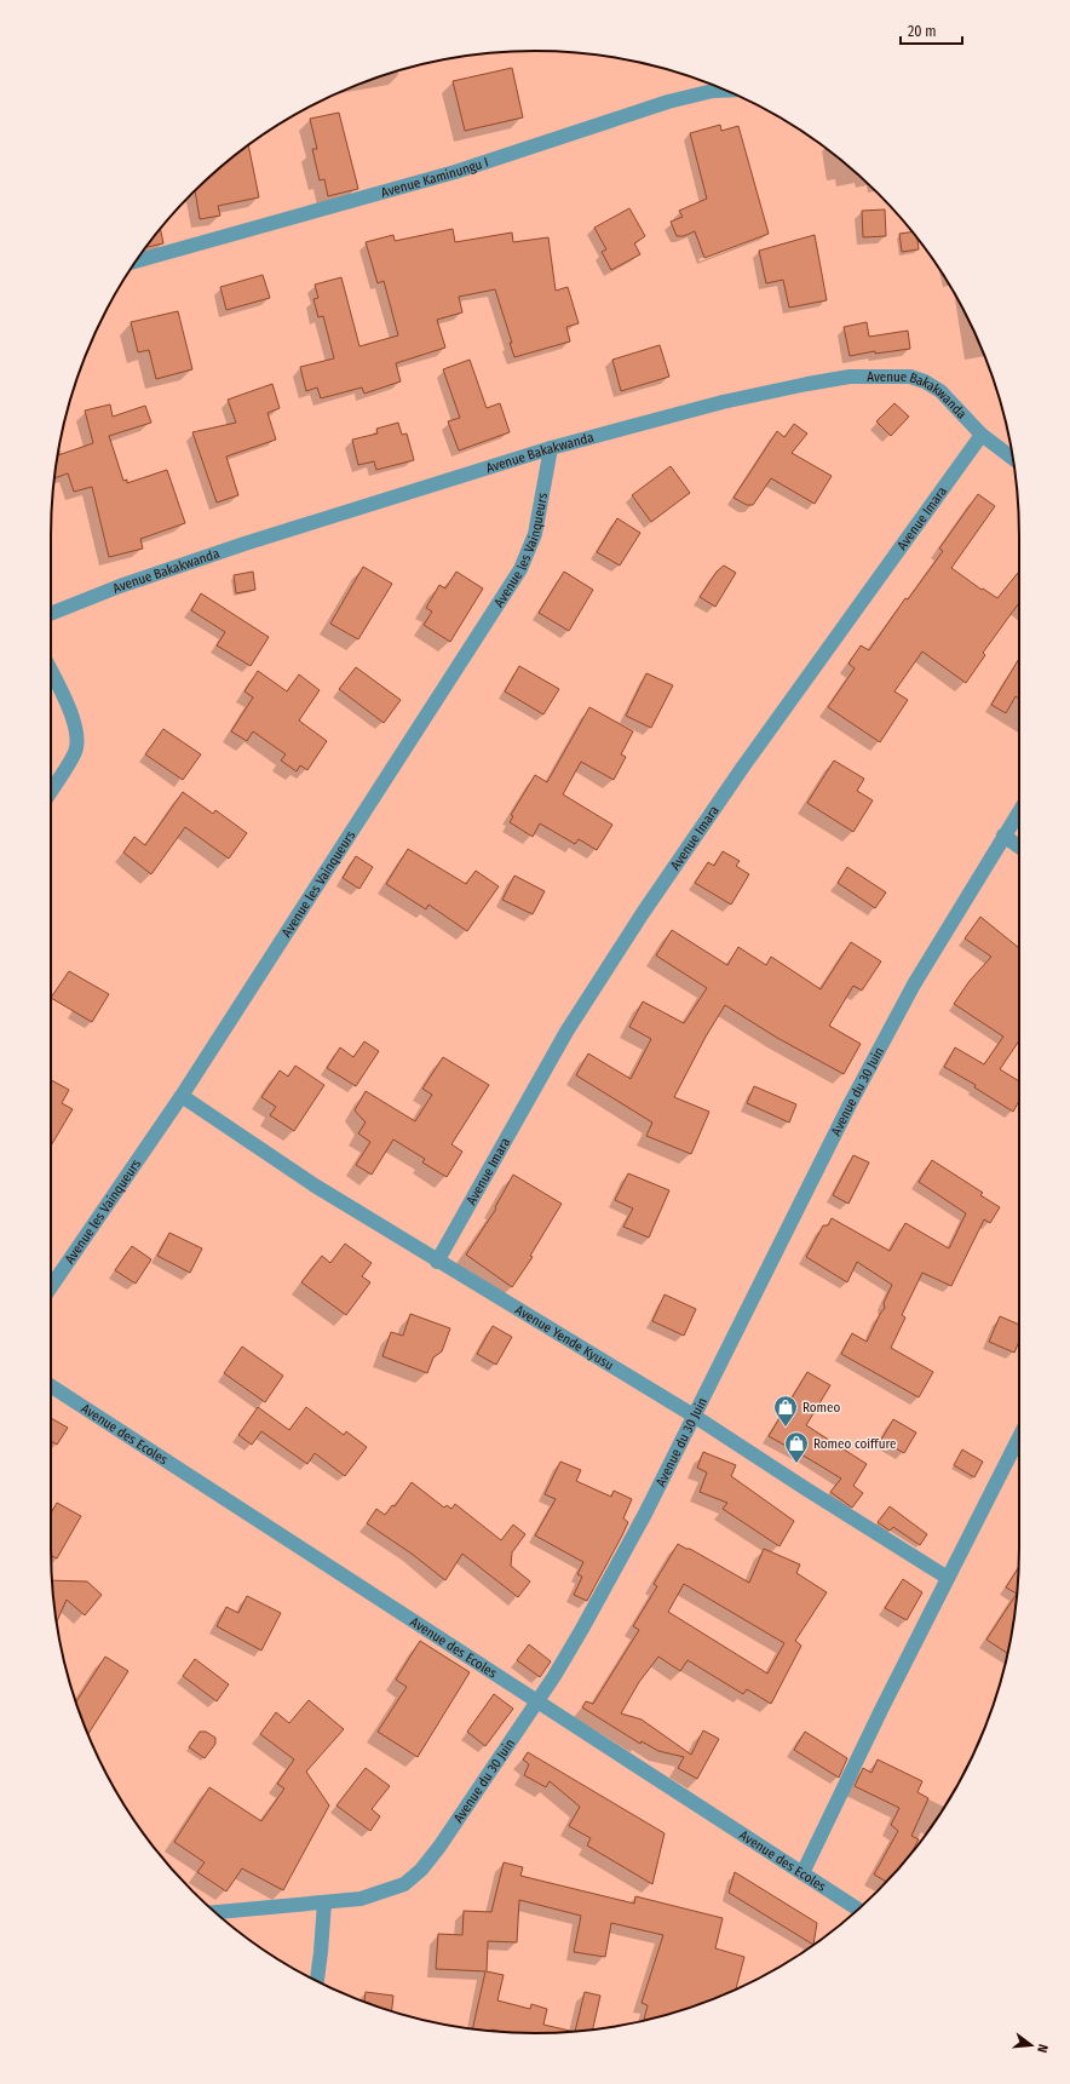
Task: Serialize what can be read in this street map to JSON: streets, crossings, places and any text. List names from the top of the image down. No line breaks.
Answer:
{"streets":{"street":["Avenue Kaminungu I","Avenue Bakakwanda","Avenue Imara","Avenue les Vainqueurs","Avenue du 30 Juin","Avenue Yende Kyusu","Avenue des Ecoles"]},"crossings":[["Avenue Bakakwanda","Avenue Imara"],["Avenue Bakakwanda","Avenue les Vainqueurs"],["Avenue Imara","Avenue Yende Kyusu"],["Avenue les Vainqueurs","Avenue Yende Kyusu"],["Avenue du 30 Juin","Avenue Yende Kyusu"],["Avenue du 30 Juin","Avenue des Ecoles"]],"places":{"shop":["Romeo","Romeo coiffure"]},"scale_bar":"20 m","north":"right"}
